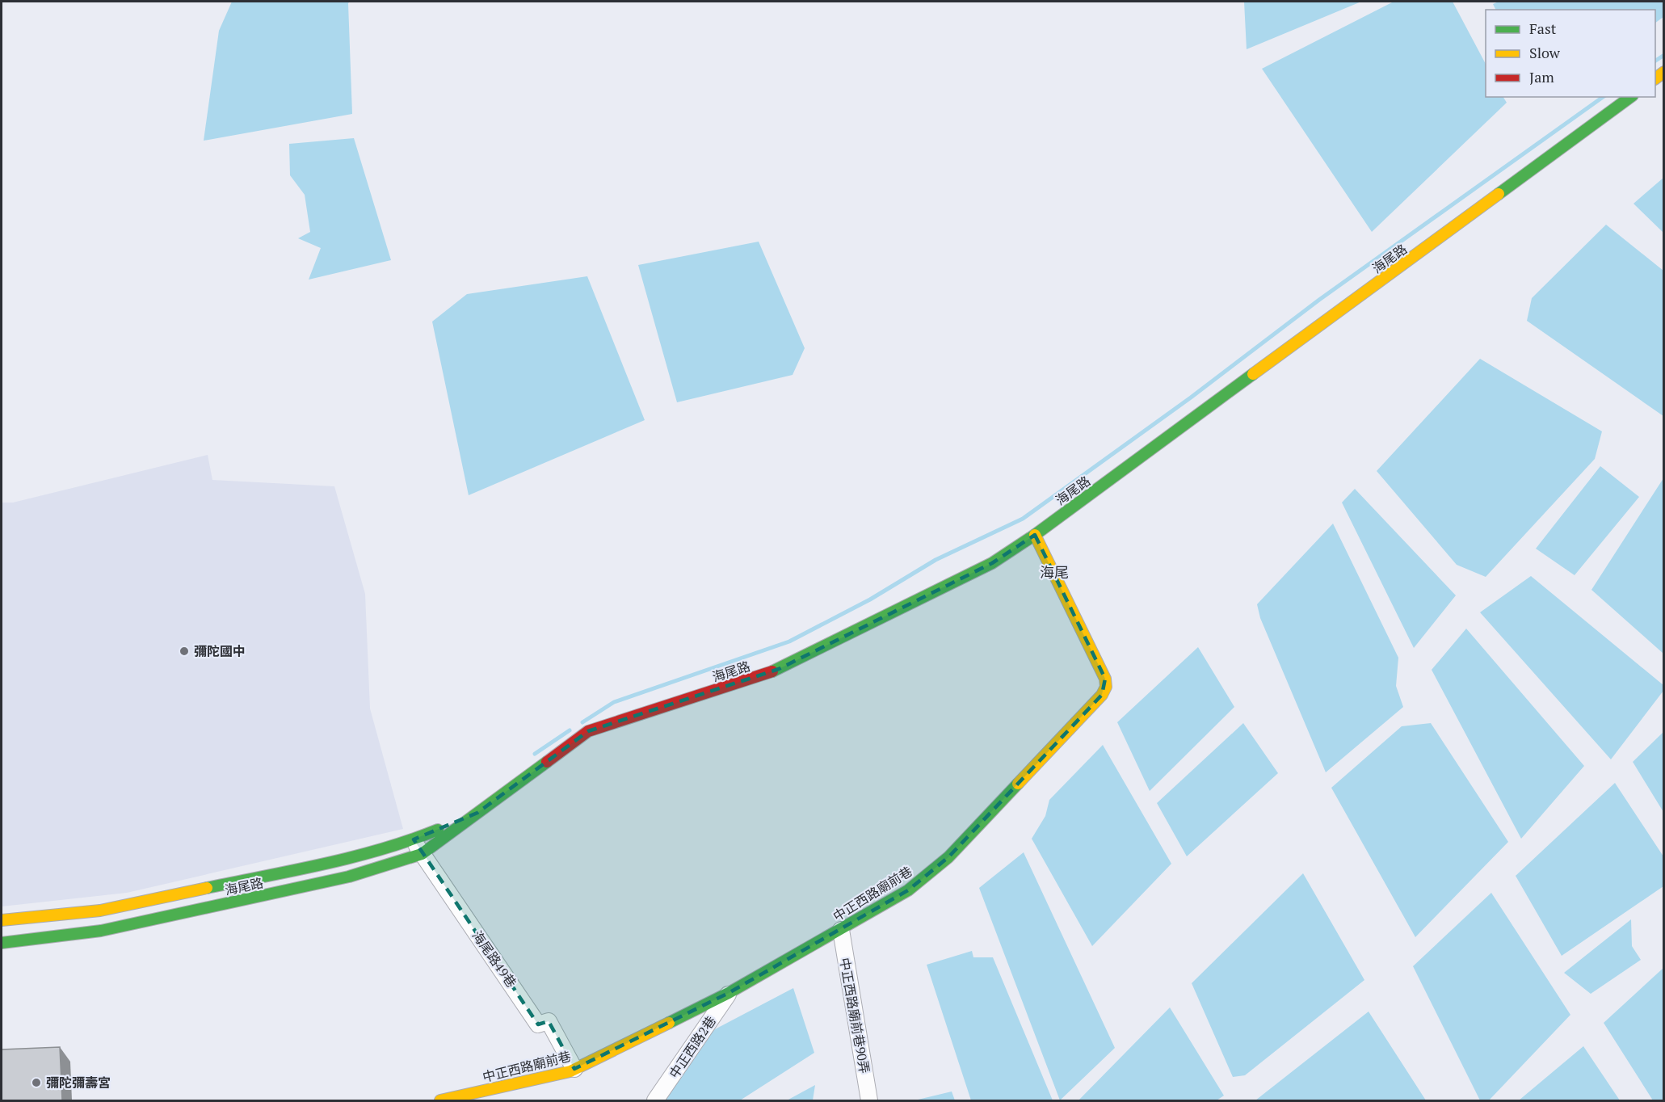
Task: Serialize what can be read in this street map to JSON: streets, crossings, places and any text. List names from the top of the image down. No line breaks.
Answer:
{"streets":{"street":["海尾路","中正西路廟前巷","海尾路49巷","中正西路廟前巷90弄","中正西路2巷"]},"crossings":[["海尾路","中正西路廟前巷"],["海尾路","海尾路49巷"],["中正西路廟前巷","海尾路49巷"],["中正西路廟前巷","中正西路廟前巷90弄"],["中正西路廟前巷","中正西路2巷"]],"districts":["海尾"],"places":["彌陀國中","彌陀彌壽宮"],"legend":["Fast","Slow","Jam"]}
